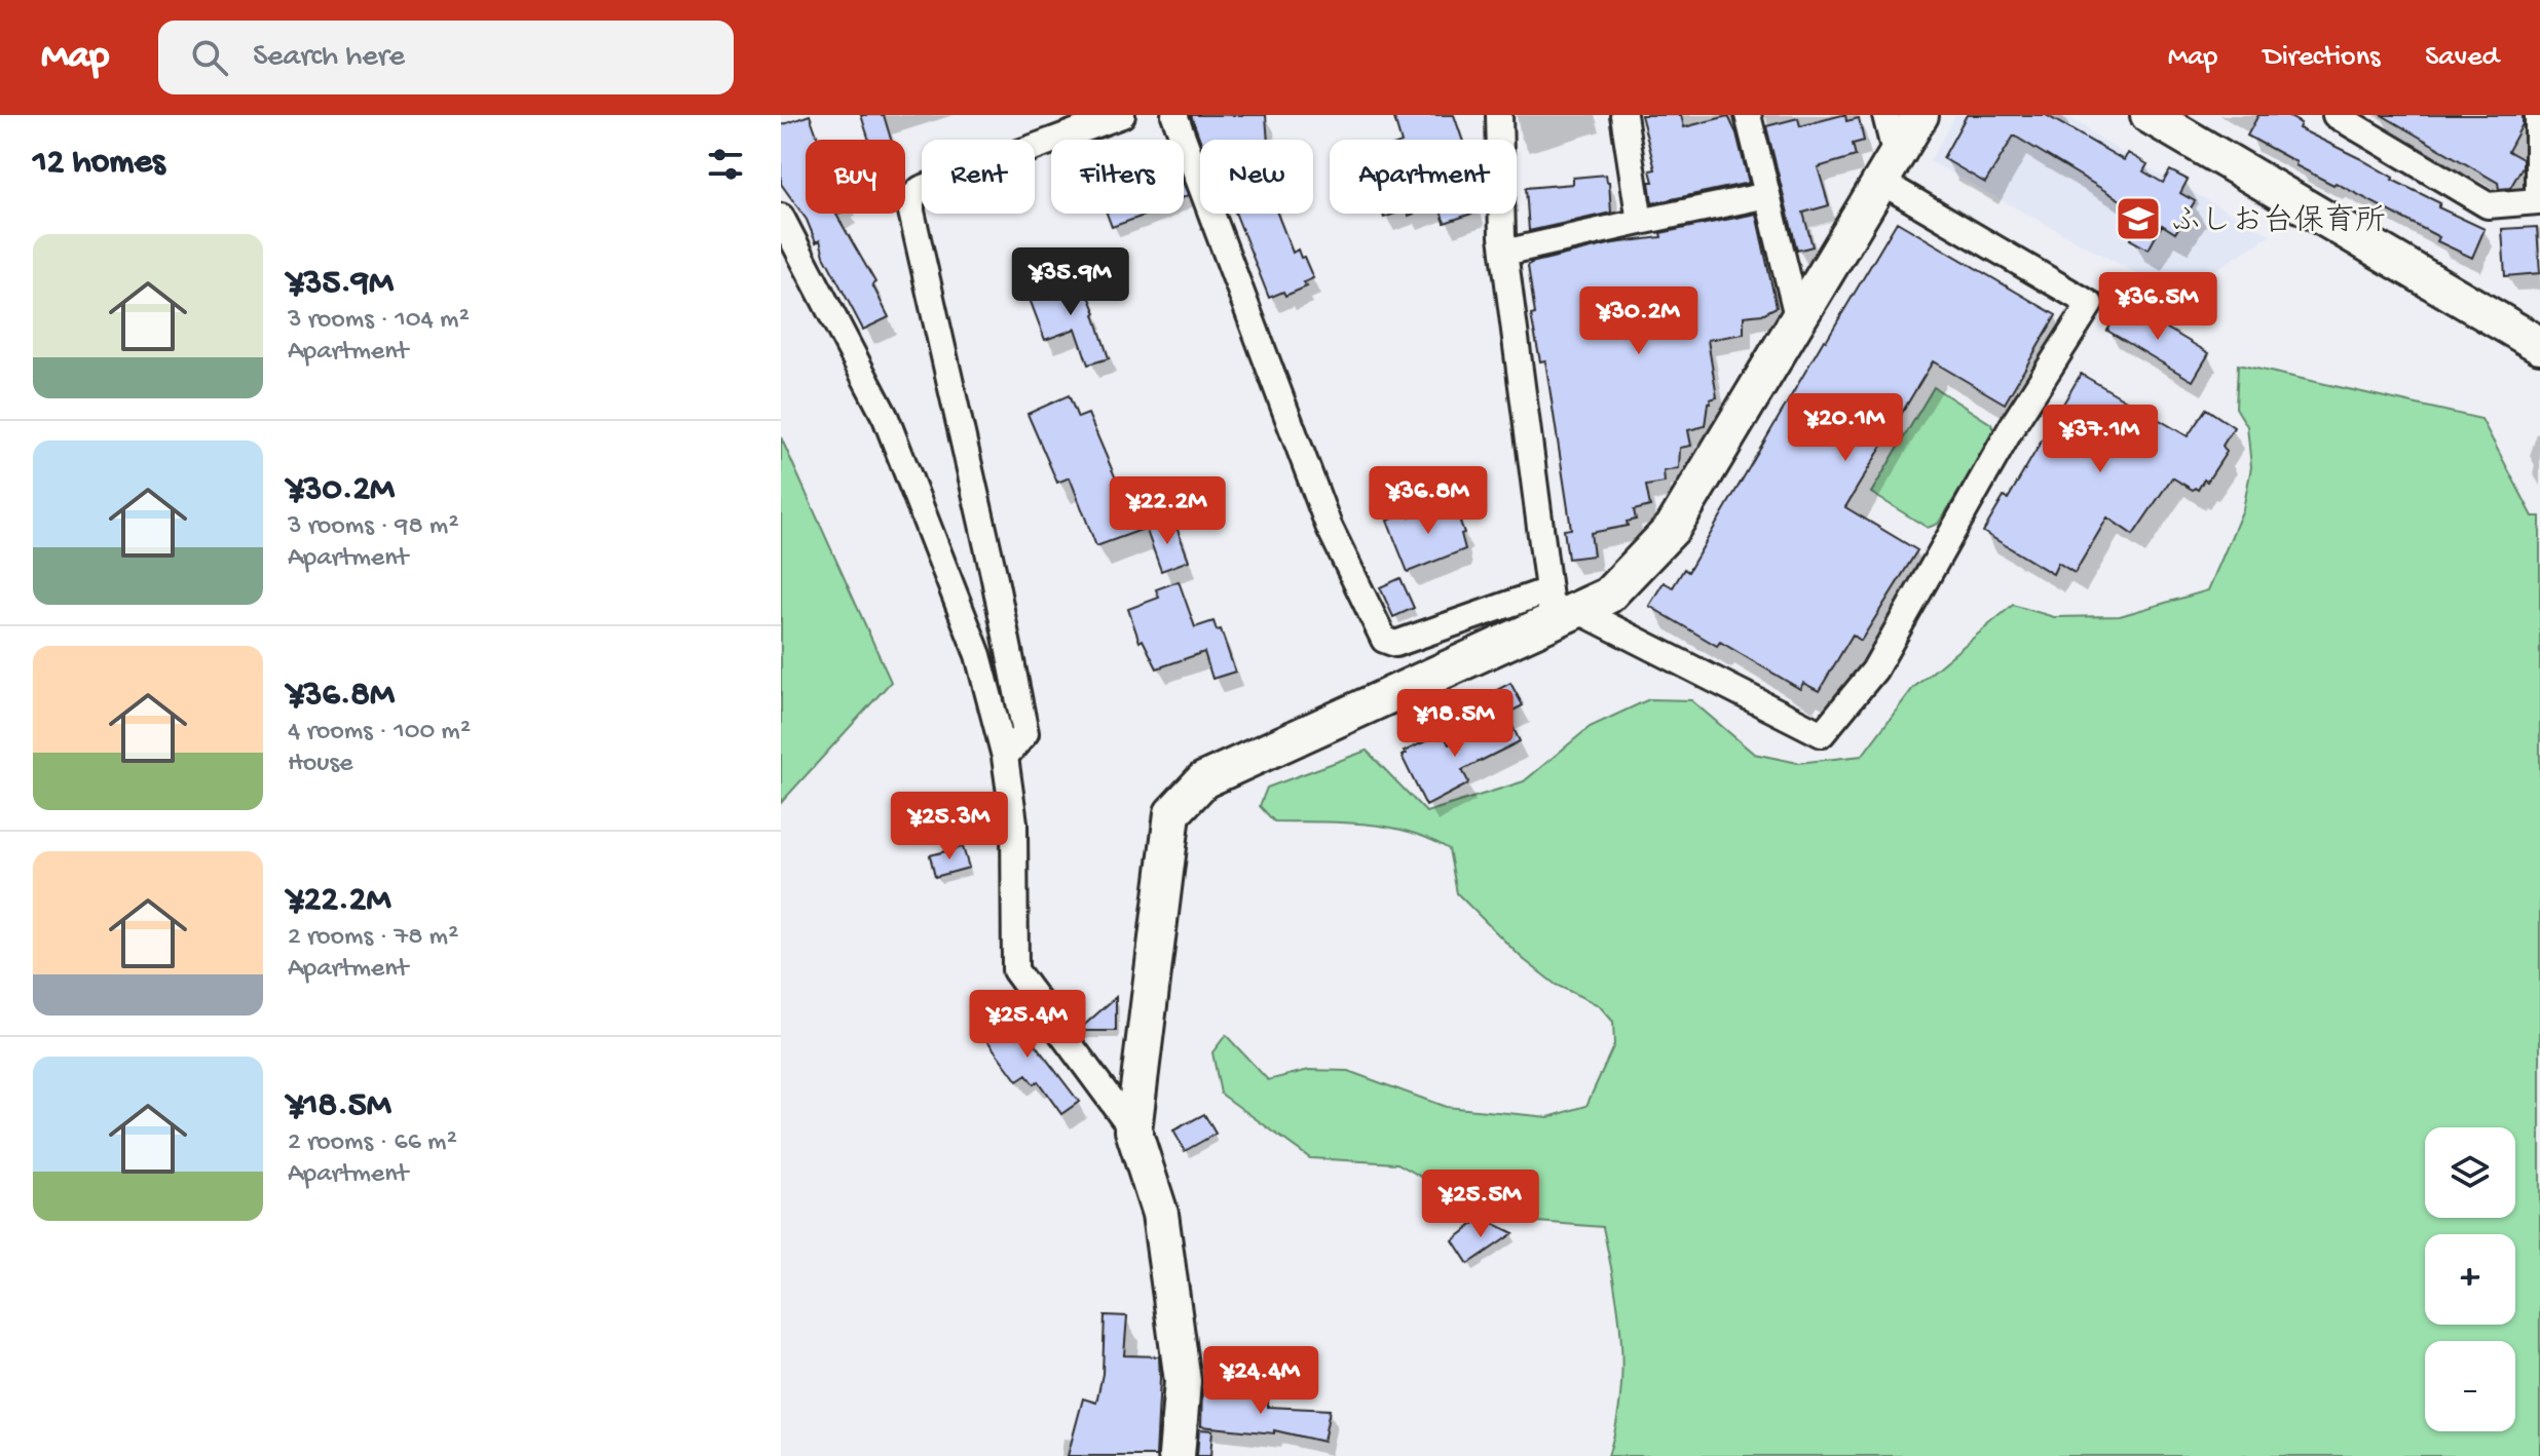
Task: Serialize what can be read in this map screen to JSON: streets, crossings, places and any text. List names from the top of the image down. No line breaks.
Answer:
{"places":{"school or university":["ふしお台保育所"]},"page":{"header":"Map","search":"Search here","nav":["Map","Directions","Saved"],"heading":"12 homes","chip":["Buy","Rent","Filters","New","Apartment"],"list":[{"name":"¥35.9M","note":"3 rooms · 104 m² · Apartment"},{"name":"¥30.2M","note":"3 rooms · 98 m² · Apartment"},{"name":"¥36.8M","note":"4 rooms · 100 m² · House"},{"name":"¥22.2M","note":"2 rooms · 78 m² · Apartment"},{"name":"¥18.5M","note":"2 rooms · 66 m² · Apartment"}],"price":["¥35.9M","¥36.5M","¥30.2M","¥20.1M","¥37.1M","¥36.8M","¥22.2M","¥18.5M","¥25.3M","¥25.4M","¥25.5M","¥24.4M"],"map_buttons":["+","−"]}}
